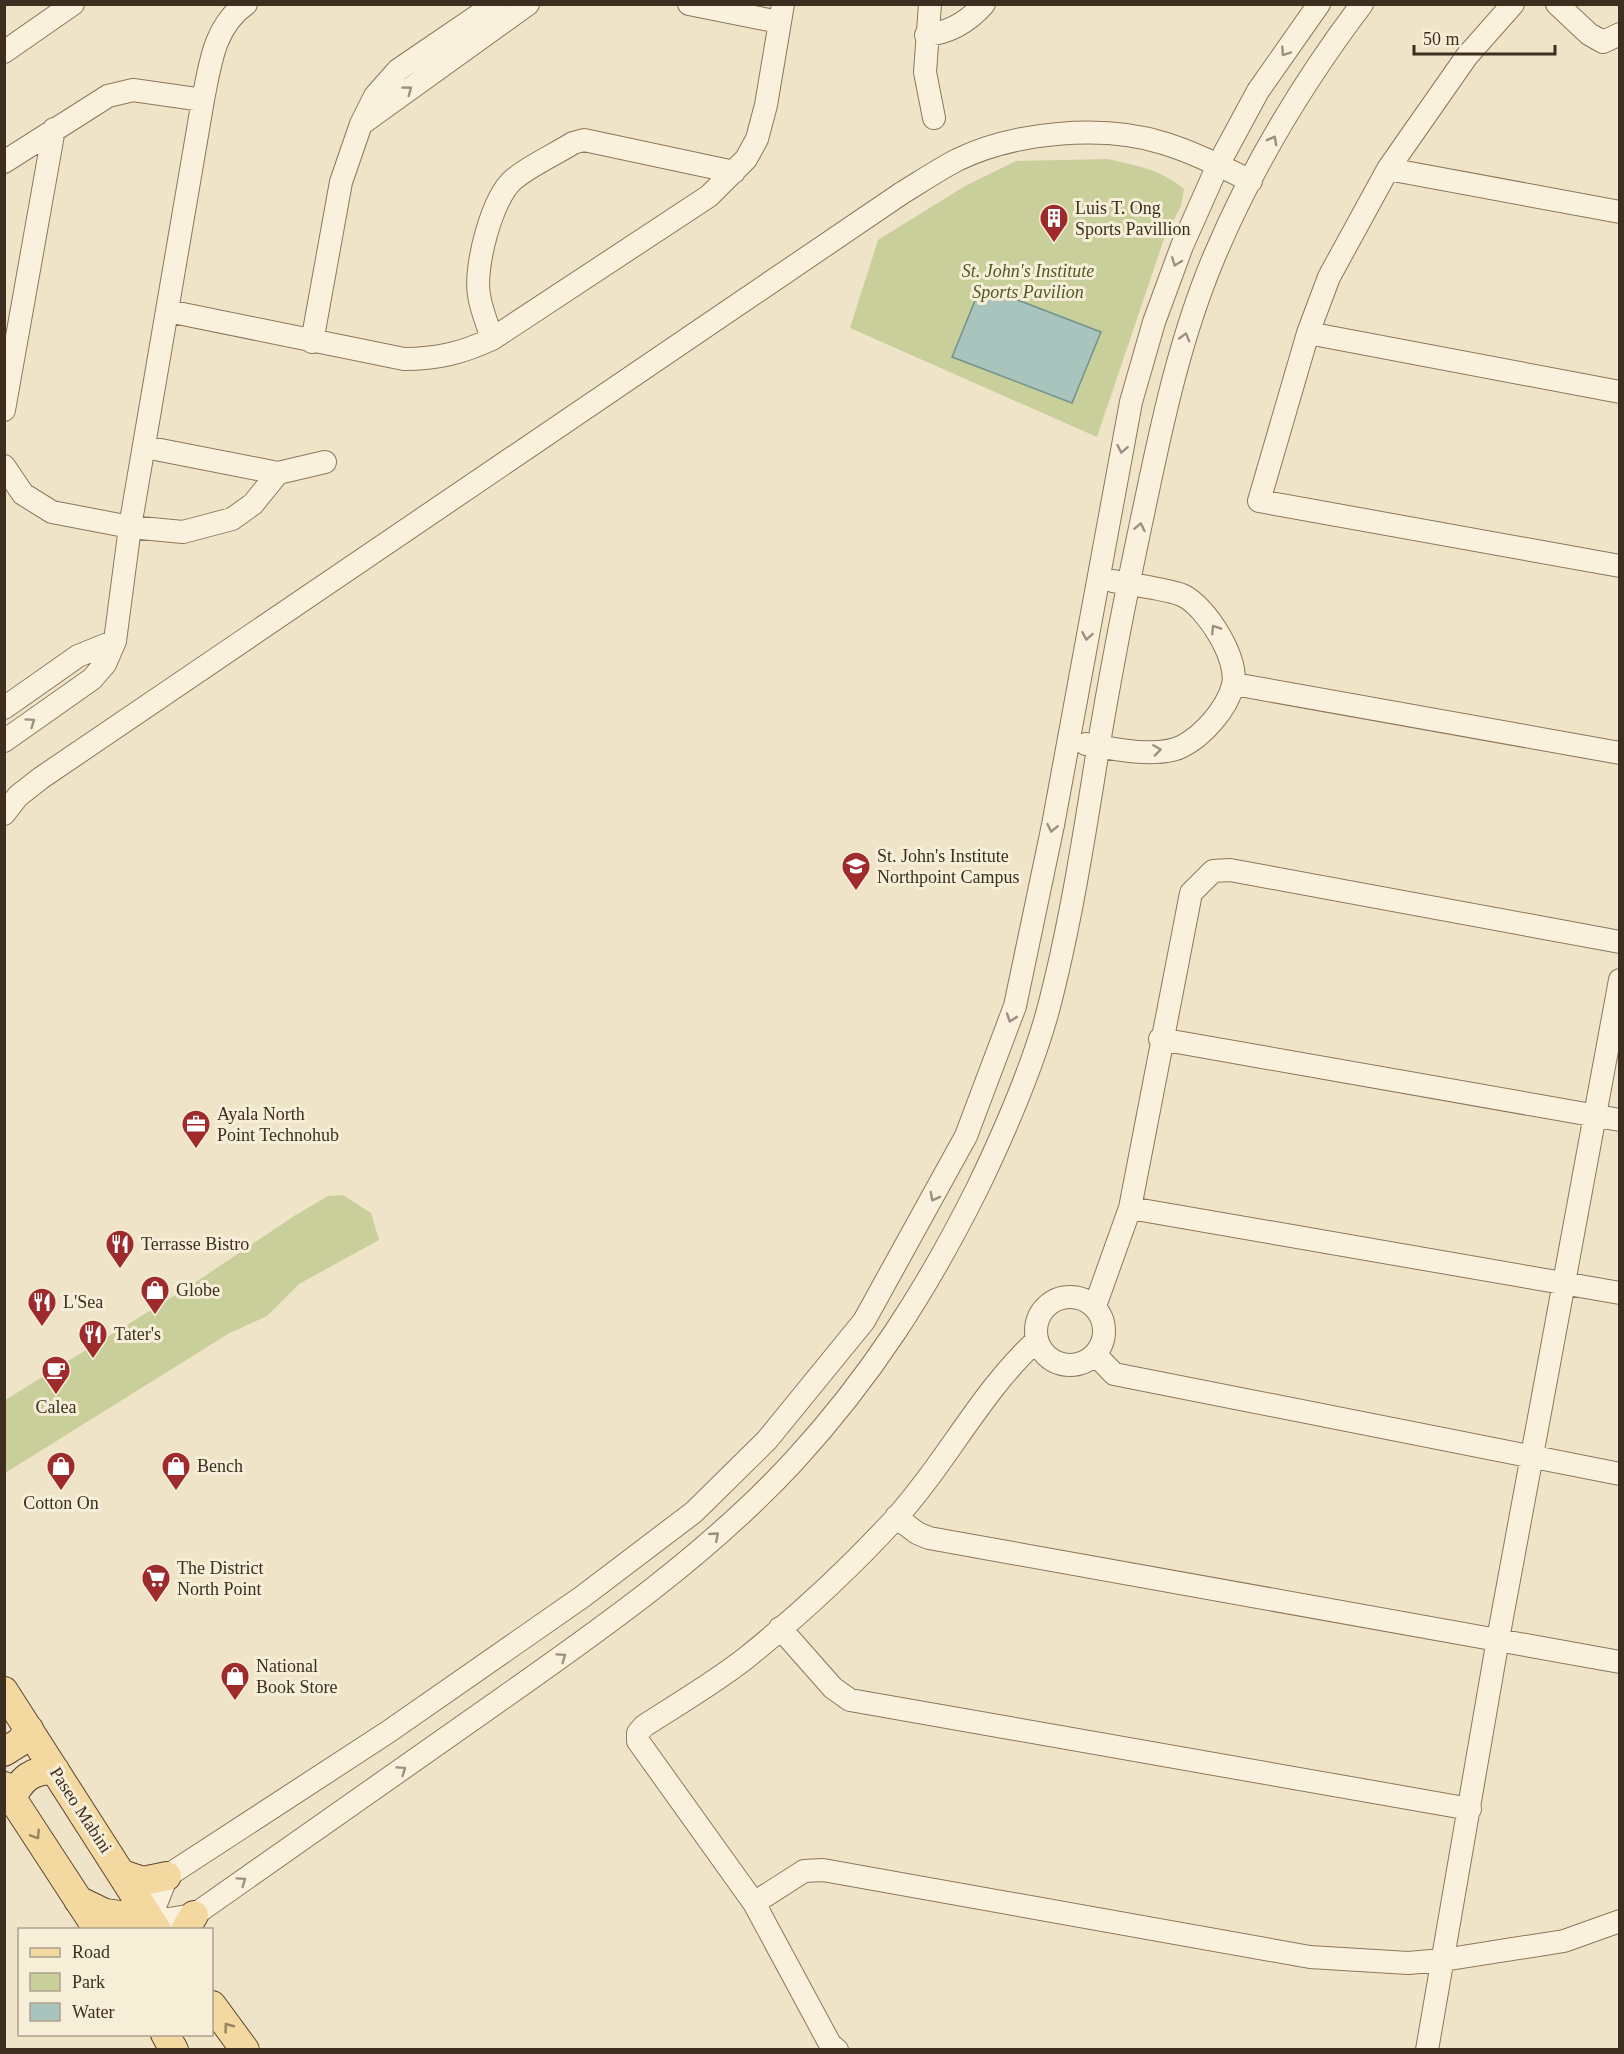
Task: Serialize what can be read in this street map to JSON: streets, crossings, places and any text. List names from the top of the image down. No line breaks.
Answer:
{"streets":{"main road":["Paseo Mabini"]},"parks":["St. John's Institute Sports Pavilion"],"places":{"building":["Luis T. Ong Sports Pavillion"],"school or university":["St. John's Institute Northpoint Campus"],"office":["Ayala North Point Technohub"],"restaurant":["Terrasse Bistro","L'Sea","Tater's"],"shop":["Globe","Cotton On","Bench","National Book Store"],"cafe":["Calea"],"supermarket":["The District North Point"]},"legend":["Road","Park","Water"],"scale_bar":"50 m"}
